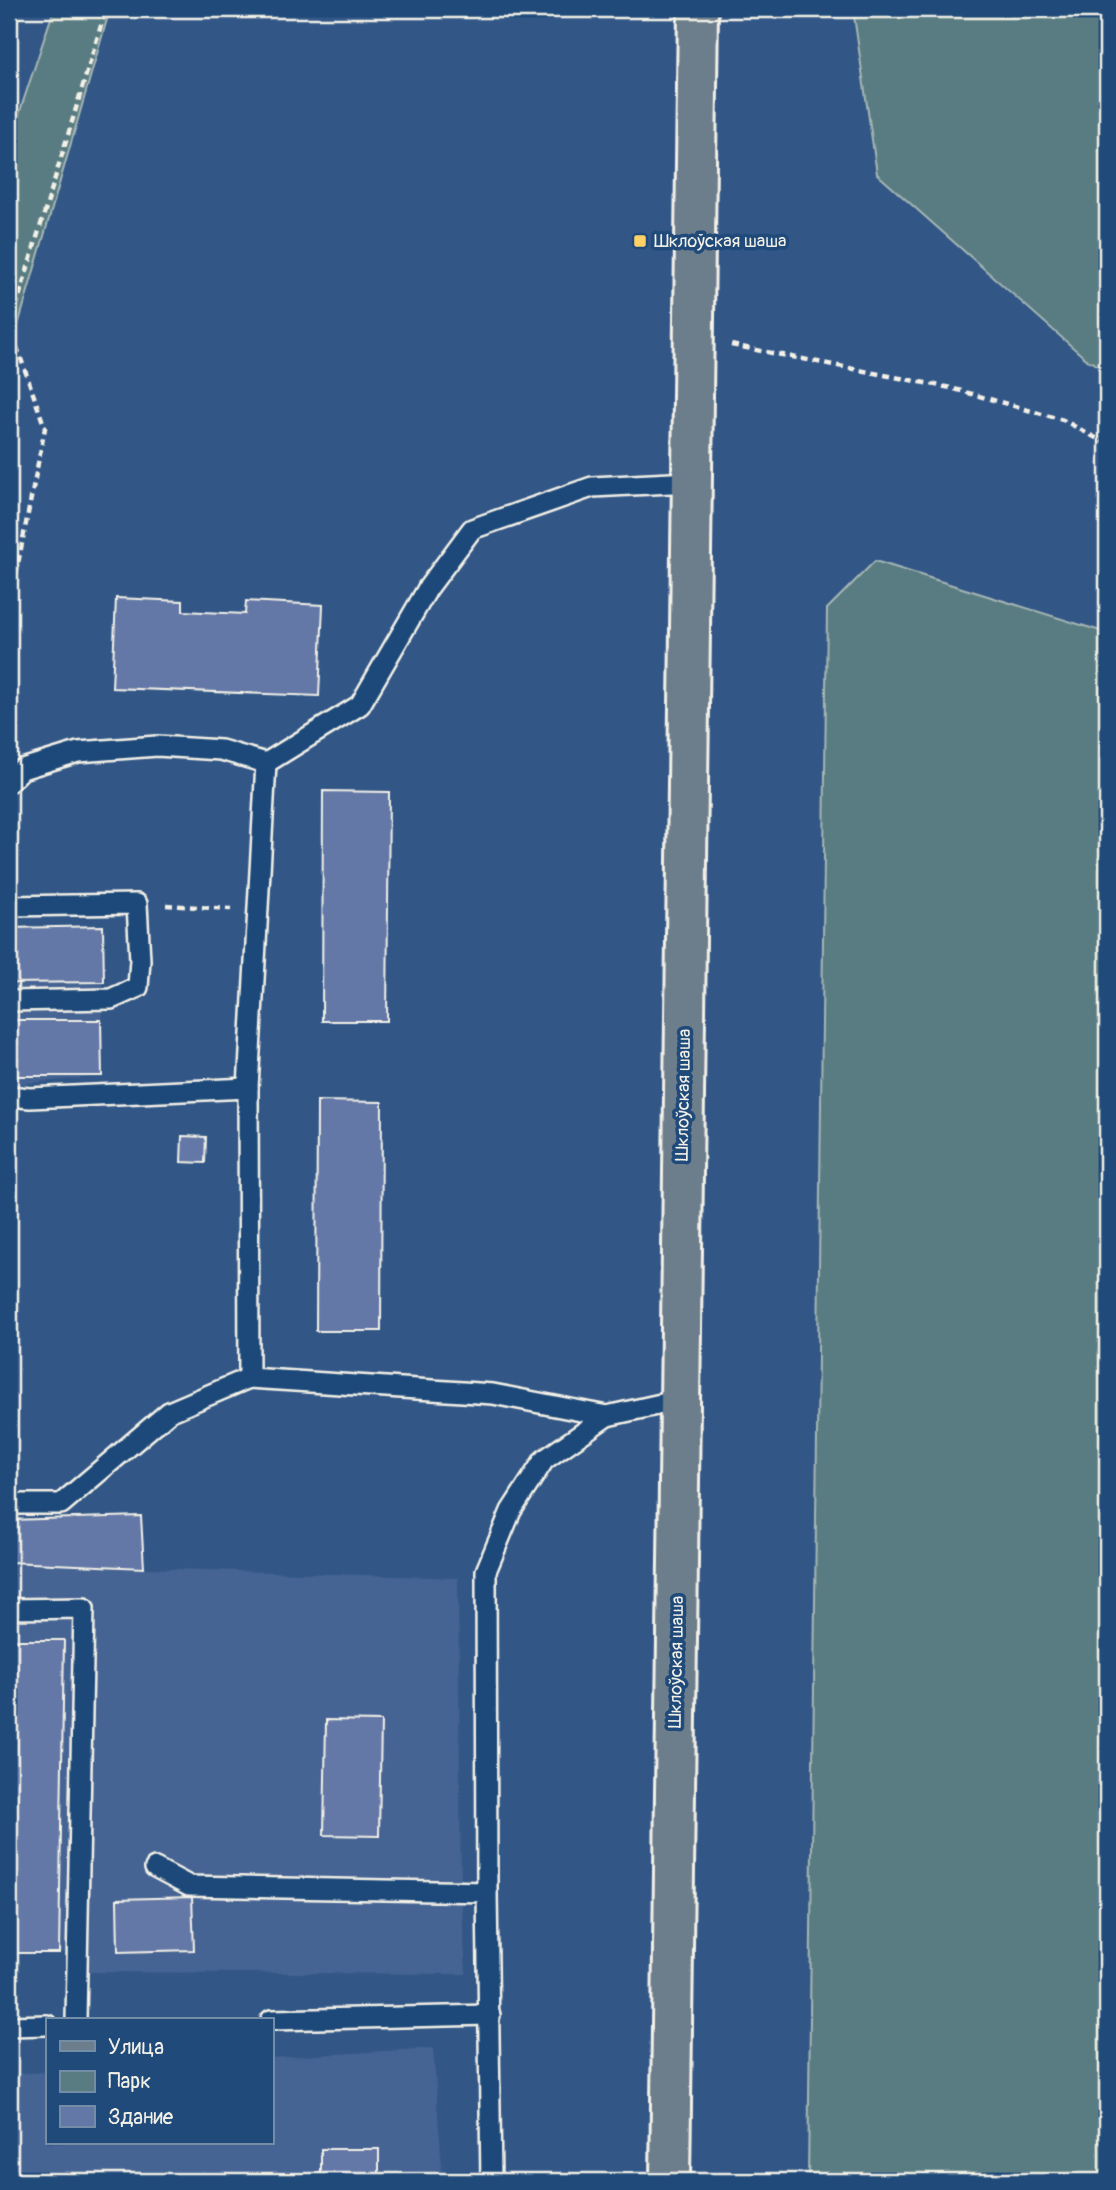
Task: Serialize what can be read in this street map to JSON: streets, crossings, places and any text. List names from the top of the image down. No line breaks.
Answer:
{"streets":{"main road":["Шклоўская шаша"]},"places":{"transit":["Шклоўская шаша"]},"legend":["Улица","Парк","Здание"]}
